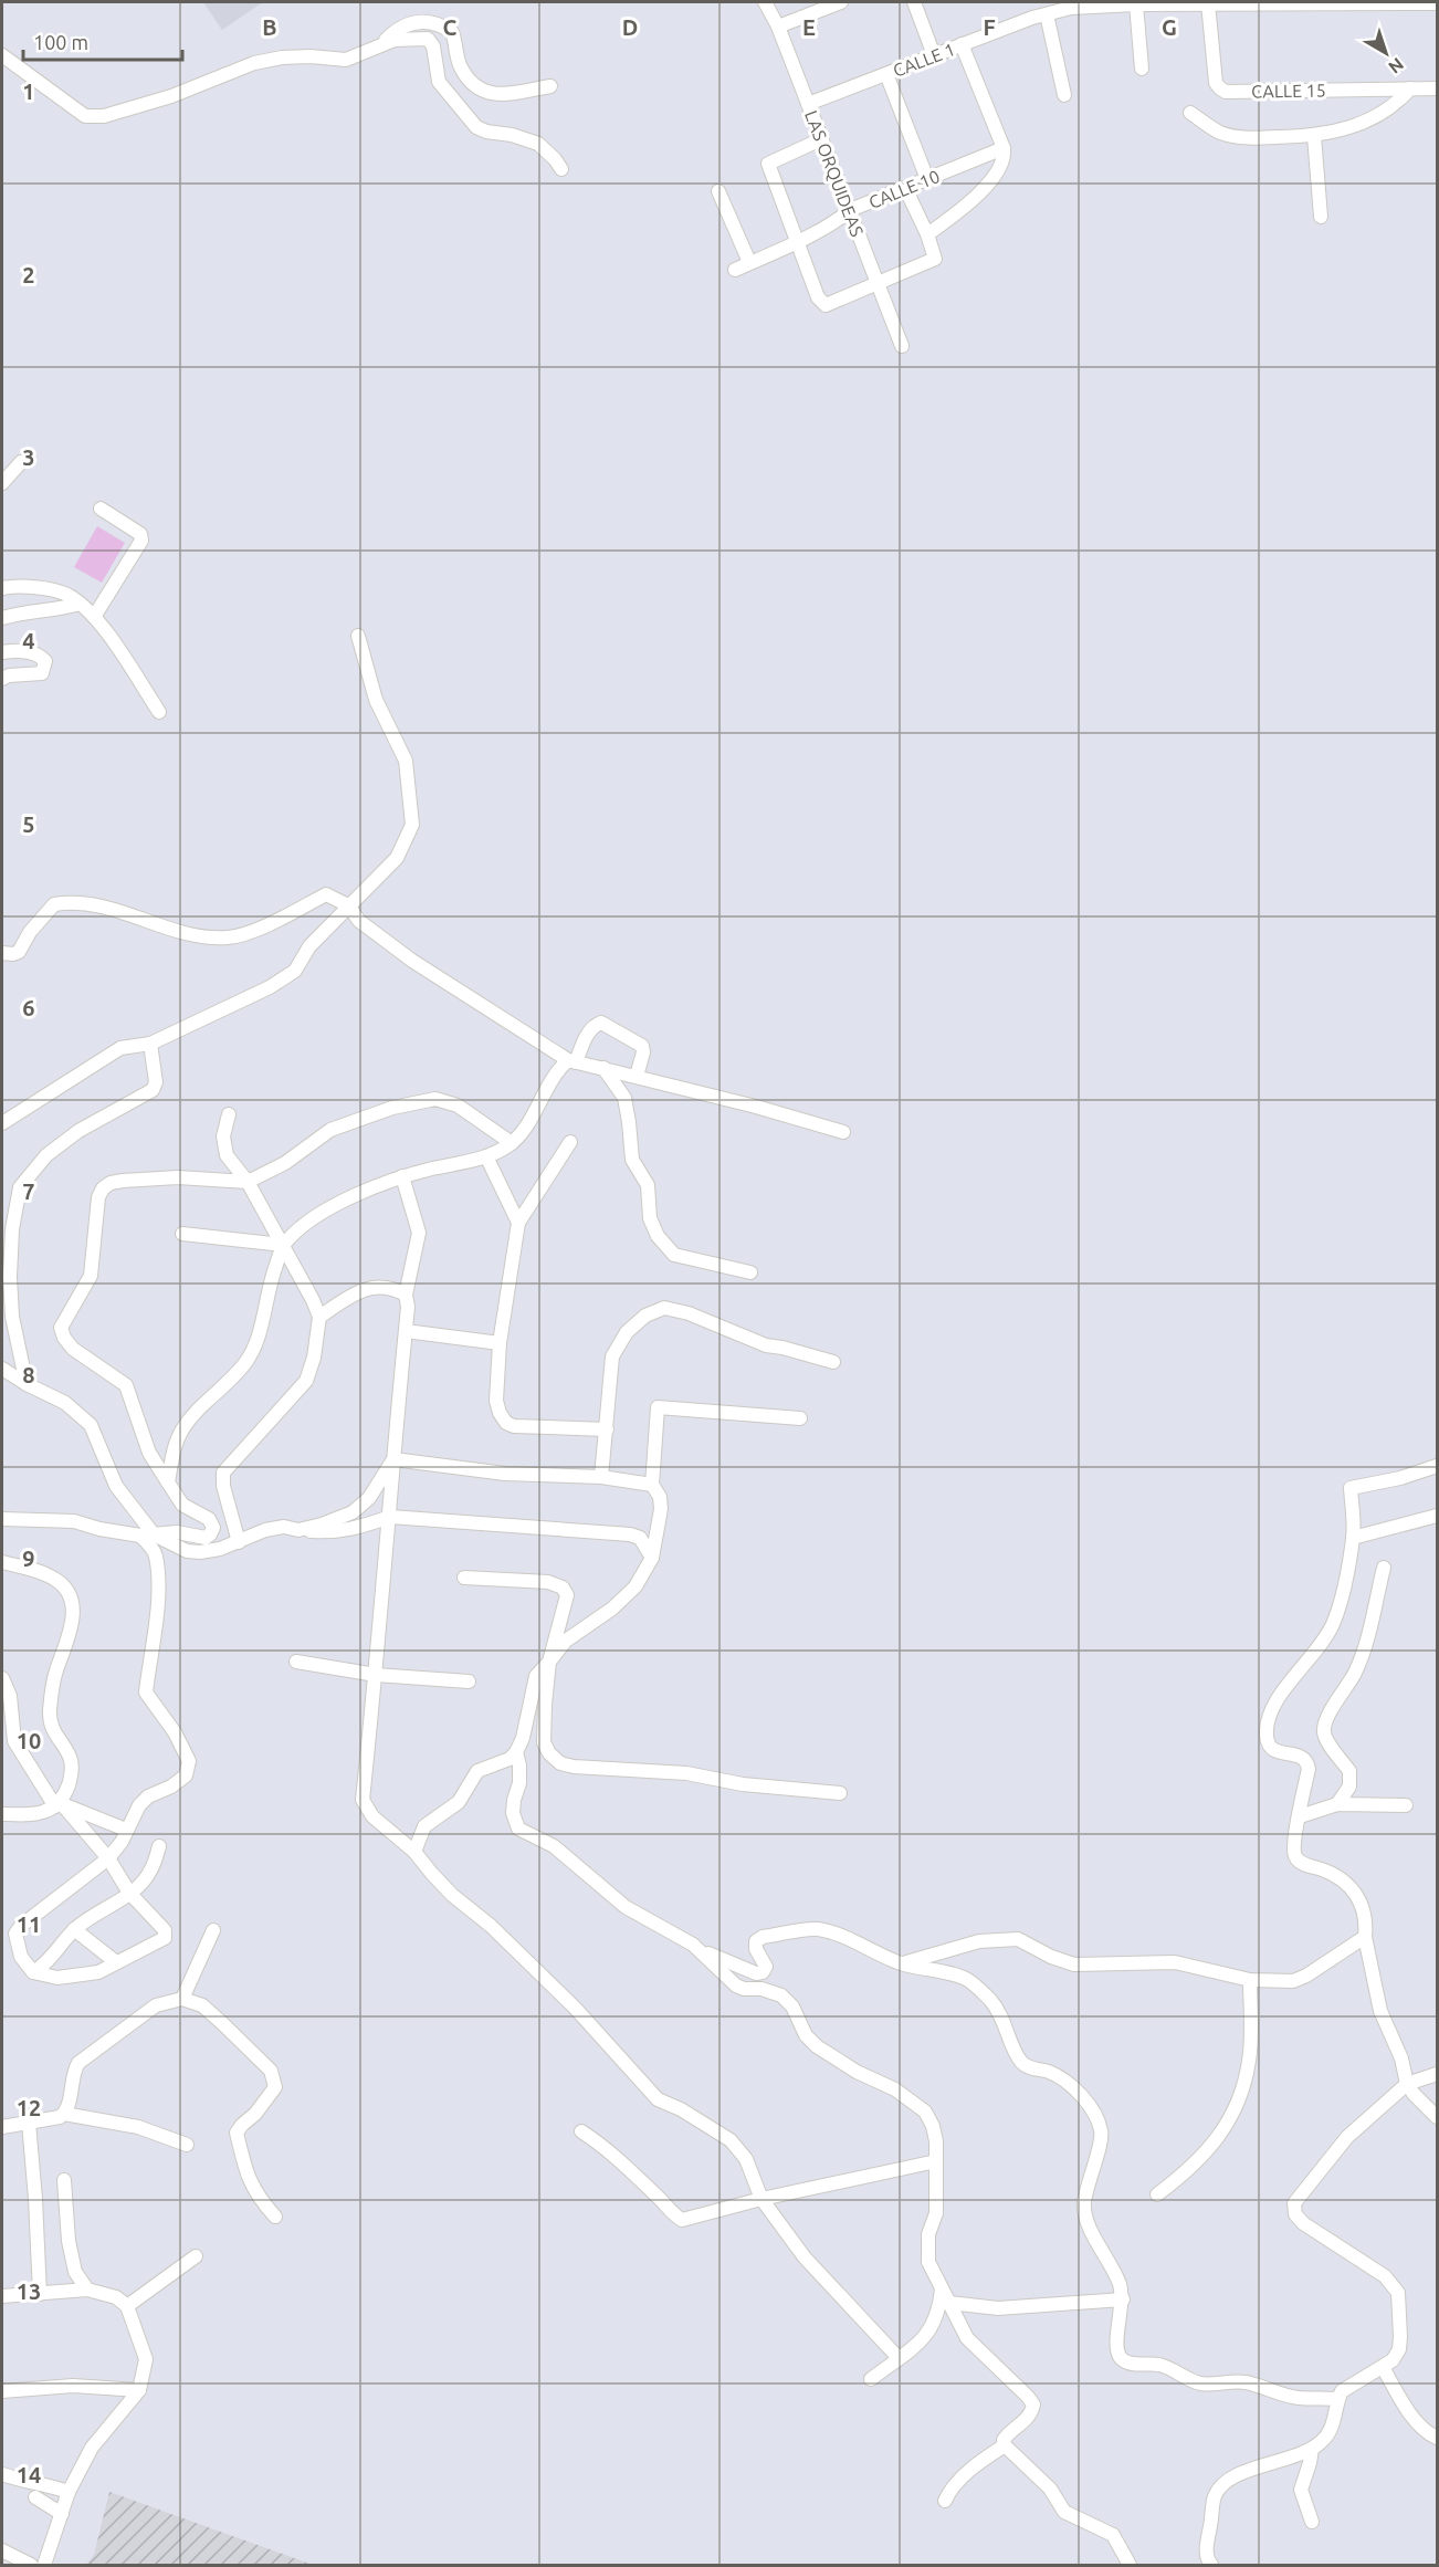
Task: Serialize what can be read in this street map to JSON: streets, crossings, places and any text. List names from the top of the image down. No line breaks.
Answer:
{"streets":{"street":["CALLE 1","CALLE 15","LAS ORQUIDEAS","CALLE 10"]},"crossings":[["CALLE 1","CALLE 15"],["CALLE 1","LAS ORQUIDEAS"],["LAS ORQUIDEAS","CALLE 10"]],"scale_bar":"100 m","north":"bottom right","grid":{"columns":["B","C","D","E","F","G"],"rows":["1","2","3","4","5","6","7","8","9","10","11","12","13","14"]}}
